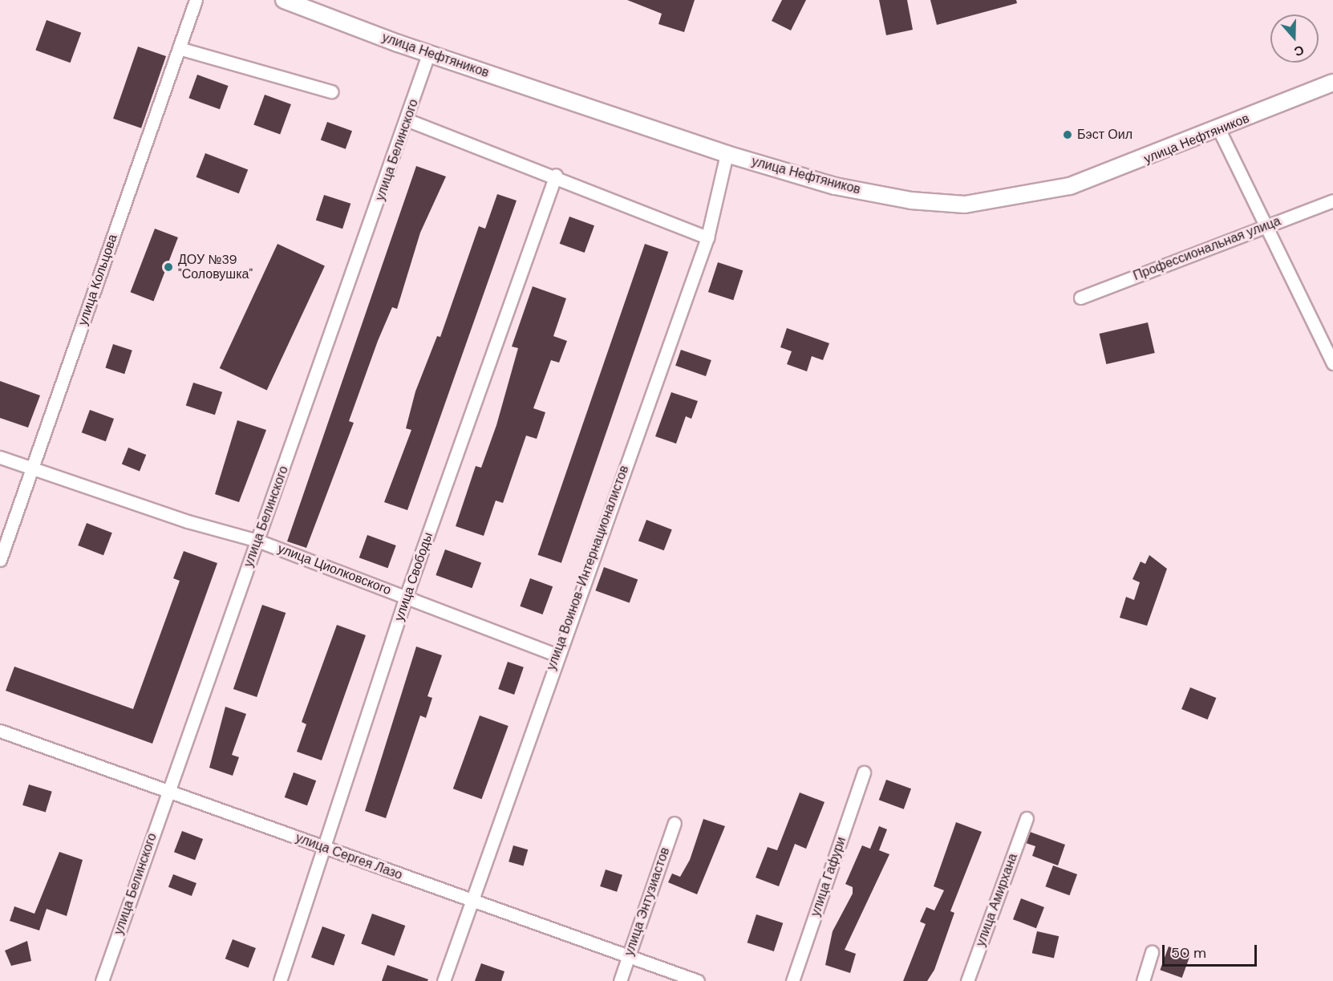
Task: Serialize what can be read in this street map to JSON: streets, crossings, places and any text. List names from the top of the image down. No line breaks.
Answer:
{"streets":{"main road":["улица Нефтяников"],"street":["улица Белинского","Профессиональная улица","улица Кольцова","улица Воинов-Интернационалистов","улица Циолковского","улица Свободы","улица Сергея Лазо","улица Гафури","улица Амирхана","улица Энтузиастов"]},"crossings":[["улица Нефтяников","улица Белинского"],["улица Нефтяников","улица Воинов-Интернационалистов"],["улица Белинского","улица Циолковского"],["улица Белинского","улица Сергея Лазо"],["улица Кольцова","улица Циолковского"],["улица Воинов-Интернационалистов","улица Циолковского"],["улица Воинов-Интернационалистов","улица Сергея Лазо"],["улица Циолковского","улица Свободы"],["улица Свободы","улица Сергея Лазо"],["улица Сергея Лазо","улица Энтузиастов"]],"places":["Бэст Оил","ДОУ №39 \"Соловушка\""],"scale_bar":"50 m","north":"bottom"}
